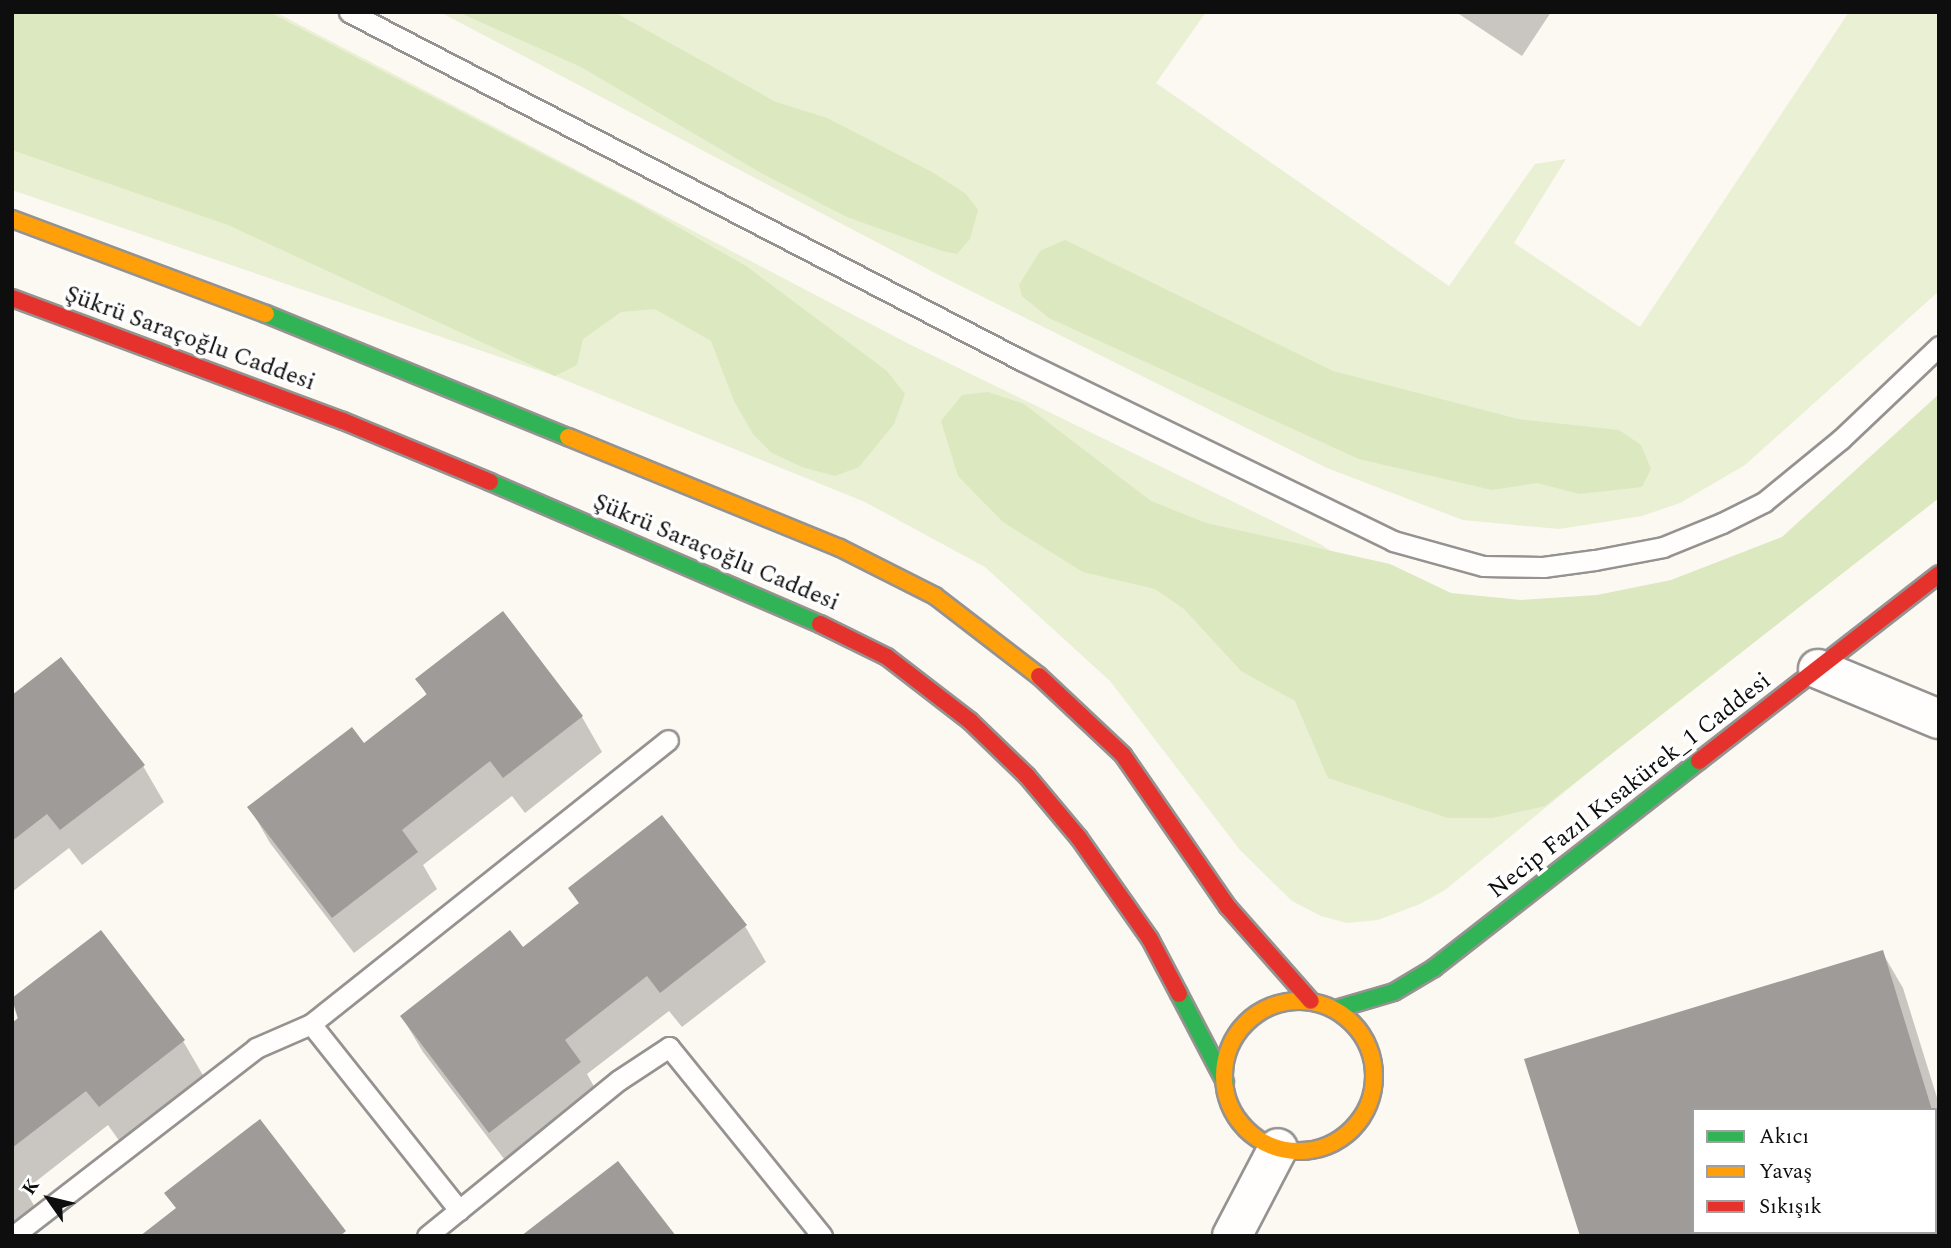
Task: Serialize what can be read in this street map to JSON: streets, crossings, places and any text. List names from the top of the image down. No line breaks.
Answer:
{"streets":{"street":["Şükrü Saraçoğlu Caddesi","Necip Fazıl Kısakürek_1 Caddesi"]},"crossings":[["Şükrü Saraçoğlu Caddesi","Necip Fazıl Kısakürek_1 Caddesi"]],"legend":["Akıcı","Yavaş","Sıkışık"],"north":"top left"}
